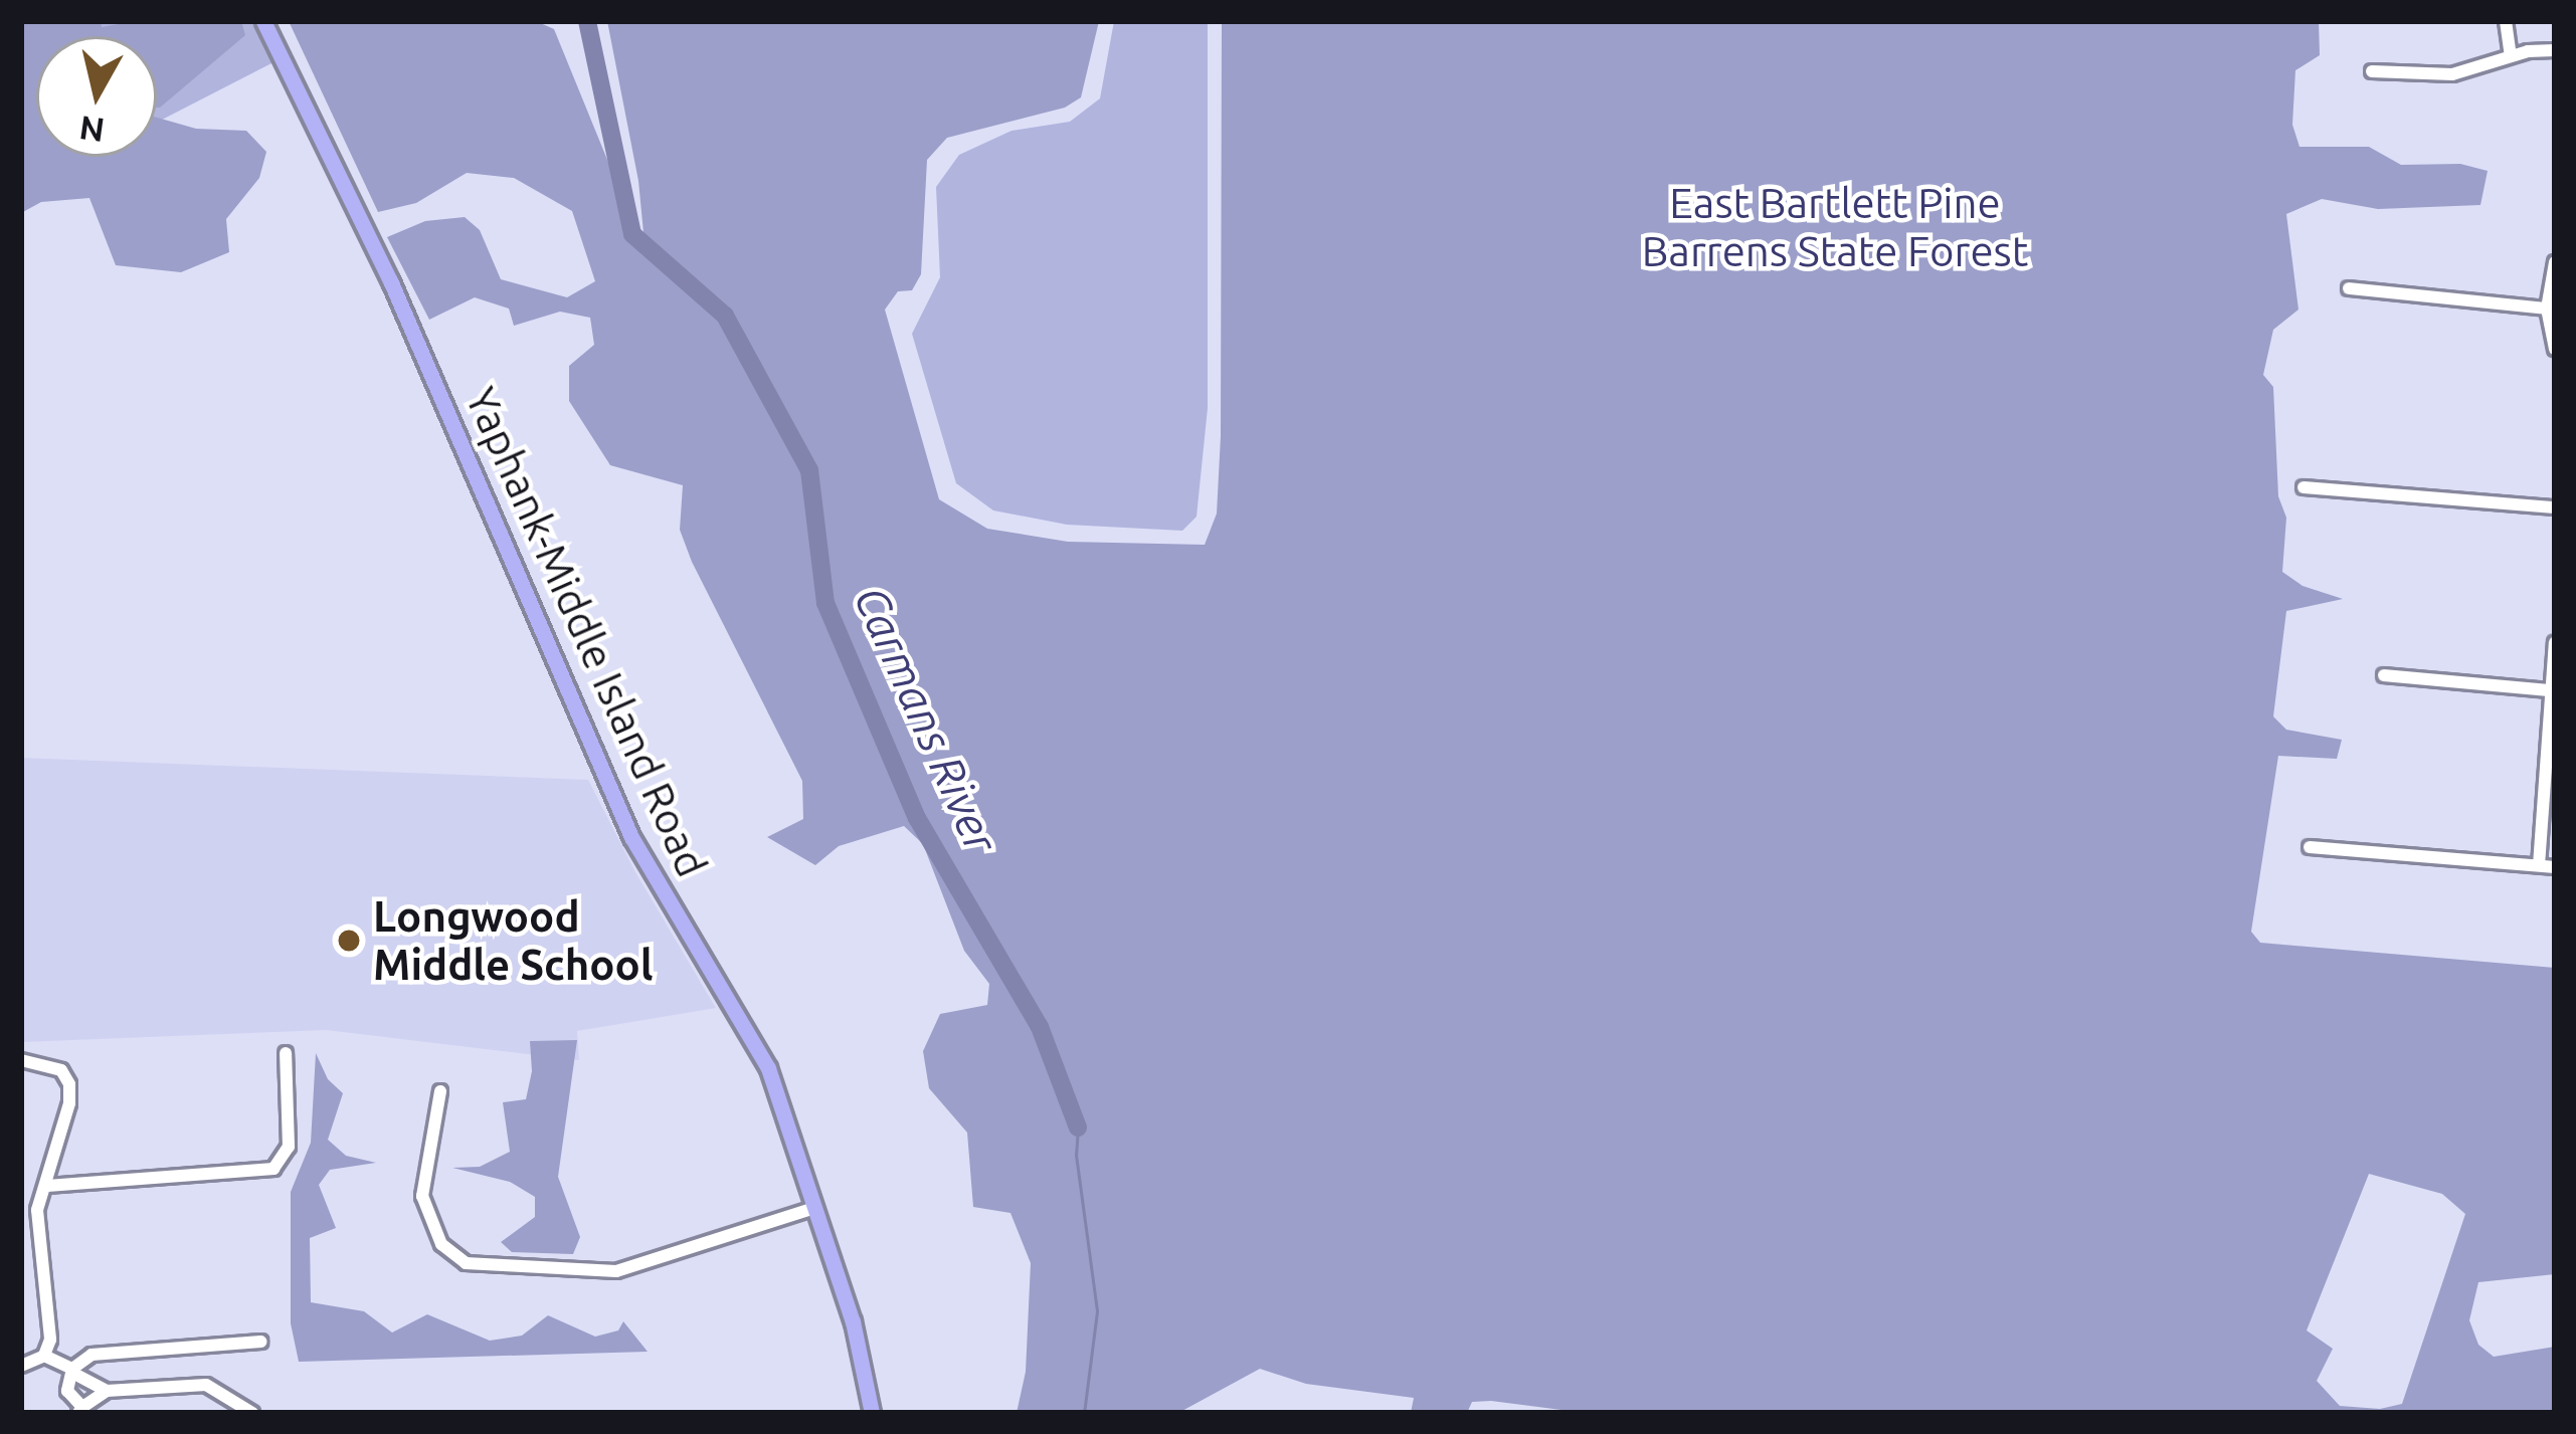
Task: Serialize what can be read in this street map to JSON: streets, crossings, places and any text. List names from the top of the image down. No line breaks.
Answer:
{"streets":{"main road":["Yaphank-Middle Island Road"]},"water":["Carmans River"],"parks":["East Bartlett Pine Barrens State Forest"],"places":["Longwood Middle School"],"north":"bottom"}
